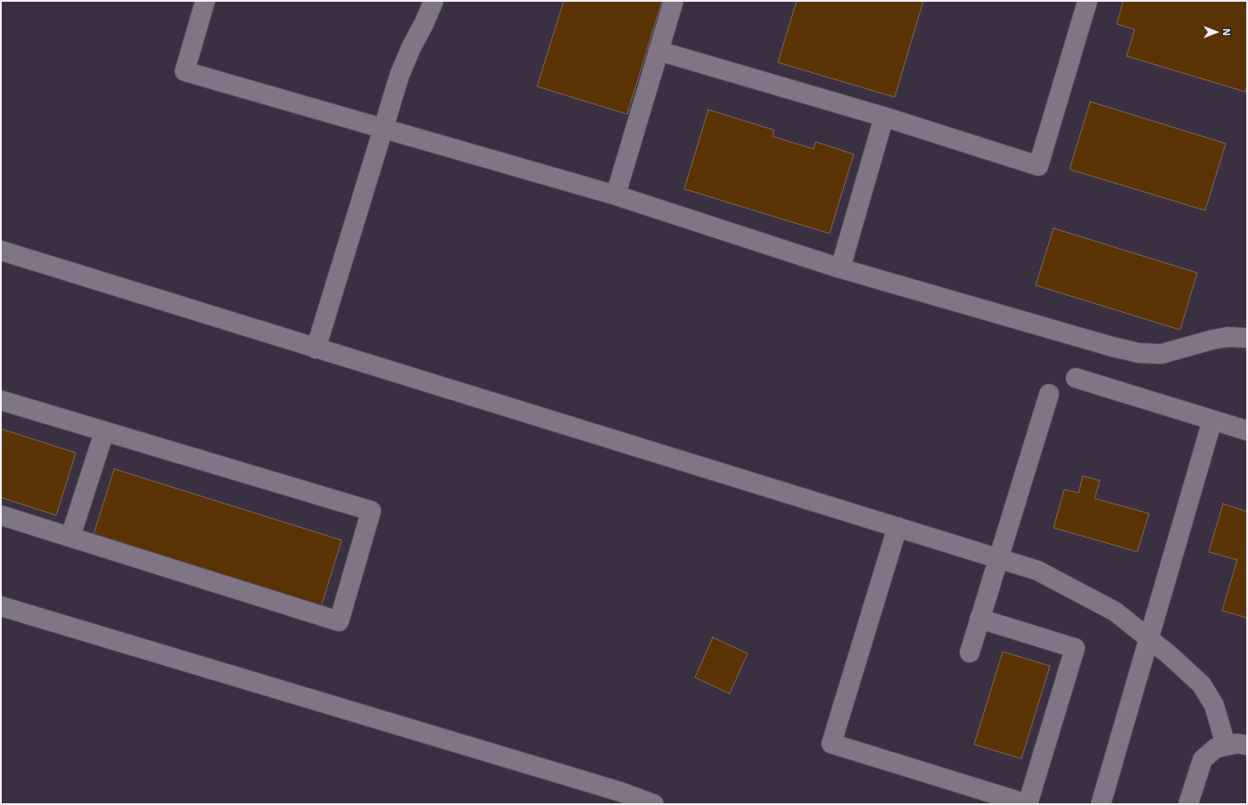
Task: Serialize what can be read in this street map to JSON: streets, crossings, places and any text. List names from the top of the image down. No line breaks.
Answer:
{"north":"right"}
